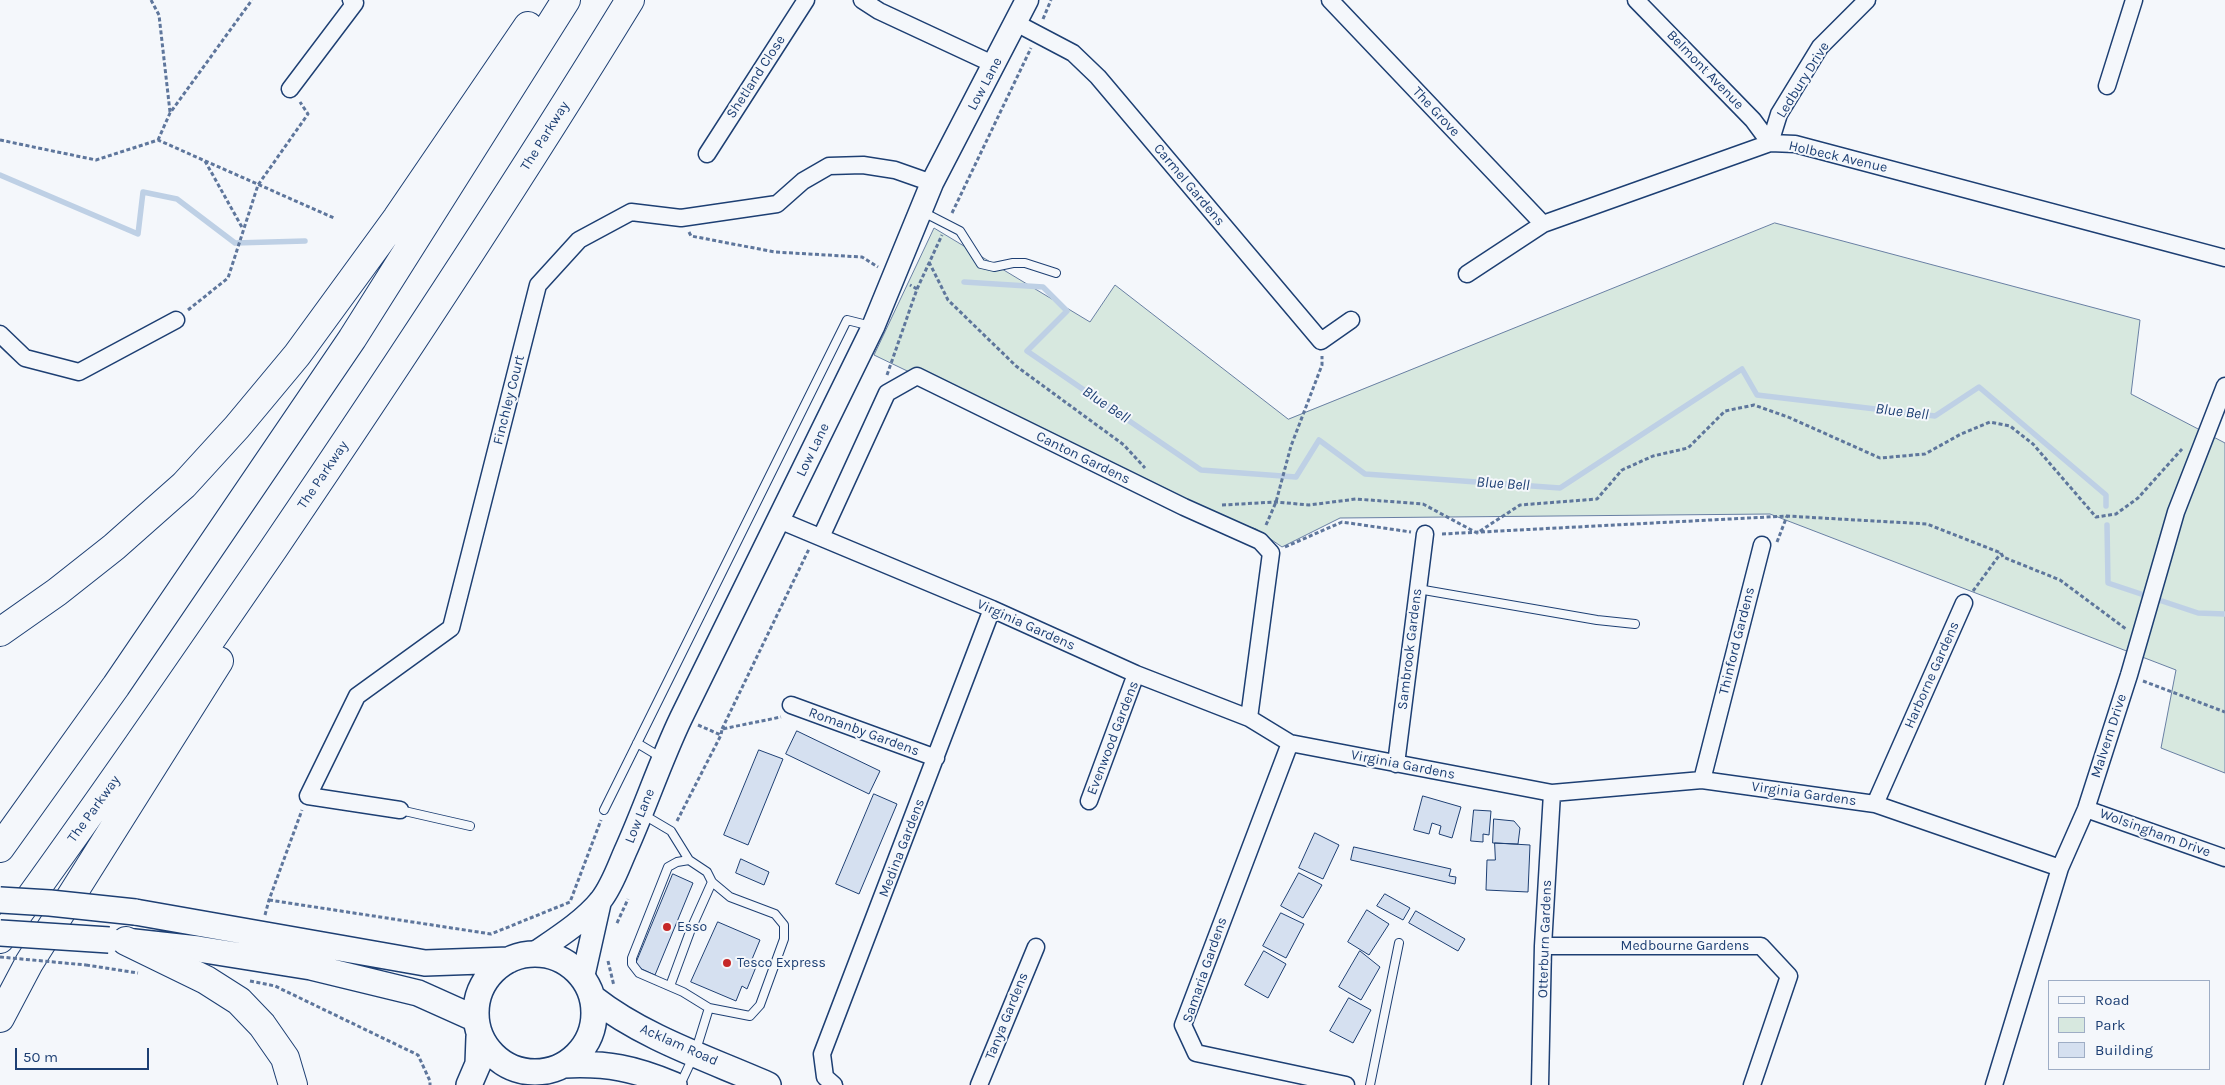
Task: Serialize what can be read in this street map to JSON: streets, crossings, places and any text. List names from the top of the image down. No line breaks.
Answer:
{"streets":{"highway":["The Parkway"],"main road":["Low Lane","Acklam Road"],"street":["Belmont Avenue","Shetland Close","Ledbury Drive","The Grove","Holbeck Avenue","Carmel Gardens","Finchley Court","Canton Gardens","Virginia Gardens","Thinford Gardens","Sambrook Gardens","Harborne Gardens","Romanby Gardens","Malvern Drive","Evenwood Gardens","Wolsingham Drive","Medina Gardens","Otterburn Gardens","Medbourne Gardens","Samaria Gardens","Tanya Gardens"]},"crossings":[["Belmont Avenue","Ledbury Drive"],["Belmont Avenue","Holbeck Avenue"],["Ledbury Drive","Holbeck Avenue"],["Low Lane","Carmel Gardens"],["Low Lane","Finchley Court"],["Low Lane","Virginia Gardens"],["Low Lane","Acklam Road"],["The Grove","Holbeck Avenue"],["Virginia Gardens","Thinford Gardens"],["Virginia Gardens","Sambrook Gardens"],["Virginia Gardens","Harborne Gardens"],["Virginia Gardens","Malvern Drive"],["Virginia Gardens","Evenwood Gardens"],["Virginia Gardens","Medina Gardens"],["Virginia Gardens","Otterburn Gardens"],["Virginia Gardens","Samaria Gardens"],["Romanby Gardens","Medina Gardens"],["Malvern Drive","Wolsingham Drive"],["Otterburn Gardens","Medbourne Gardens"]],"water":["Blue Bell"],"places":["Esso","Tesco Express"],"legend":["Road","Park","Building"],"scale_bar":"50 m"}
